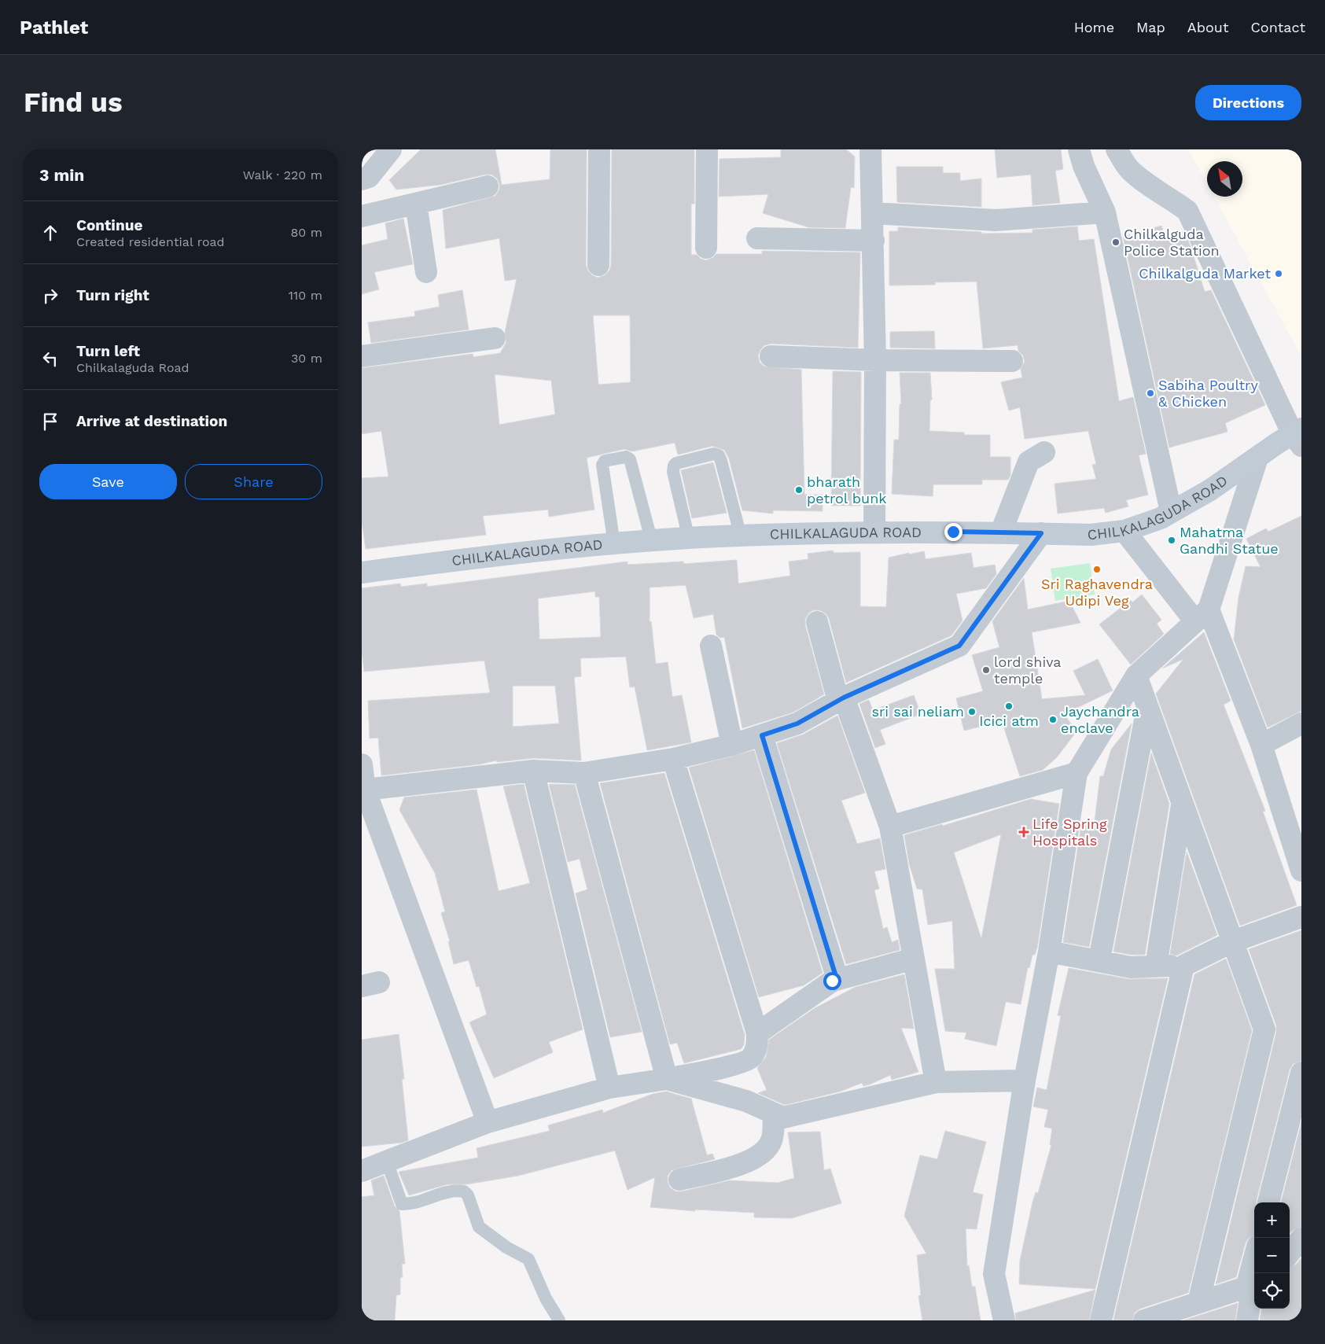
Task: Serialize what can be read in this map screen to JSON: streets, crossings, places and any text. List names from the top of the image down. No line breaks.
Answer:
{"streets":{"main road":["CHILKALAGUDA ROAD"]},"places":{"other":["Chilkalguda Police Station","Chilkalguda Market","Sabiha Poultry & Chicken","bharath petrol bunk","Mahatma Gandhi Statue","Sri Raghavendra Udipi Veg","lord shiva temple","Icici atm","sri sai neliam","Jaychandra enclave"],"health":["Life Spring Hospitals"]},"north":"top left","page":{"header":"Pathlet","nav":["Home","Map","About","Contact"],"buttons":["Directions",["Save","Share"]],"title":"Find us","heading":["3 min","Walk · 220 m"],"list":[["Continue","Created residential road","80 m"],["Turn right","110 m"],["Turn left","Chilkalaguda Road","30 m"],"Arrive at destination"],"map_buttons":["+","−"]}}
